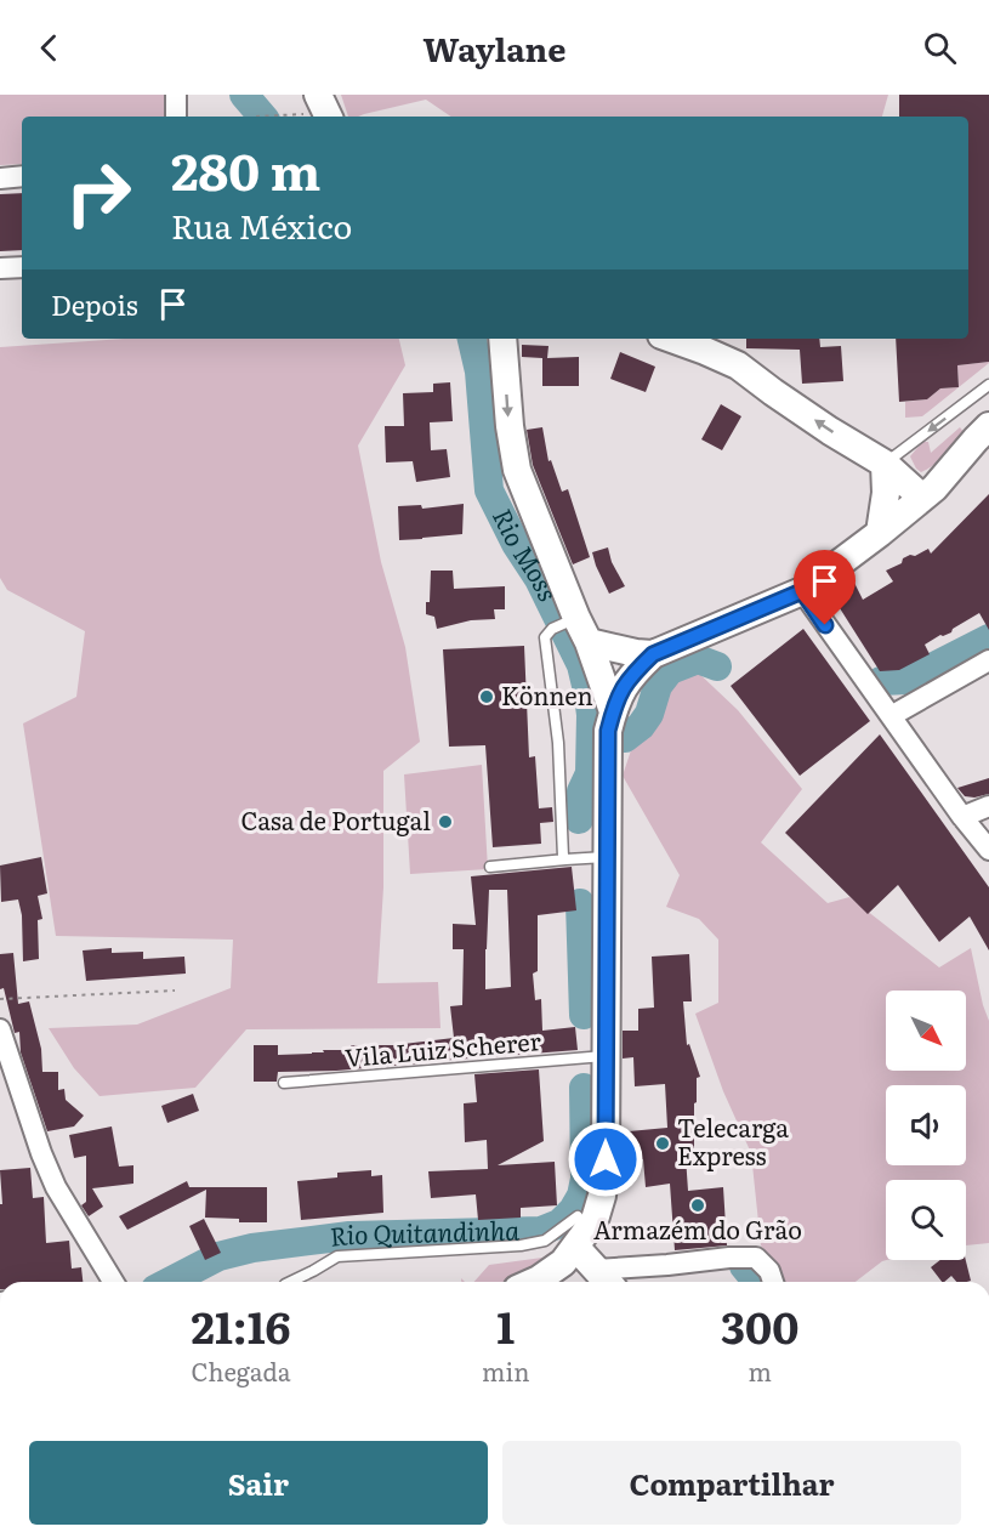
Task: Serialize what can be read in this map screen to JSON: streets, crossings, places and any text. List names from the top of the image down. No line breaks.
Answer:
{"streets":{"lane":["Vila Luiz Scherer"]},"water":["Rio Moss","Rio Quitandinha"],"places":["Können","Casa de Portugal","Telecarga Express","Armazém do Grão"],"north":"bottom right","page":{"header":"Waylane","turn":["280 m","Rua México"],"then":"Depois","eta":["21:16","Chegada","1","min","300","m"],"buttons":["Sair","Compartilhar"]}}
